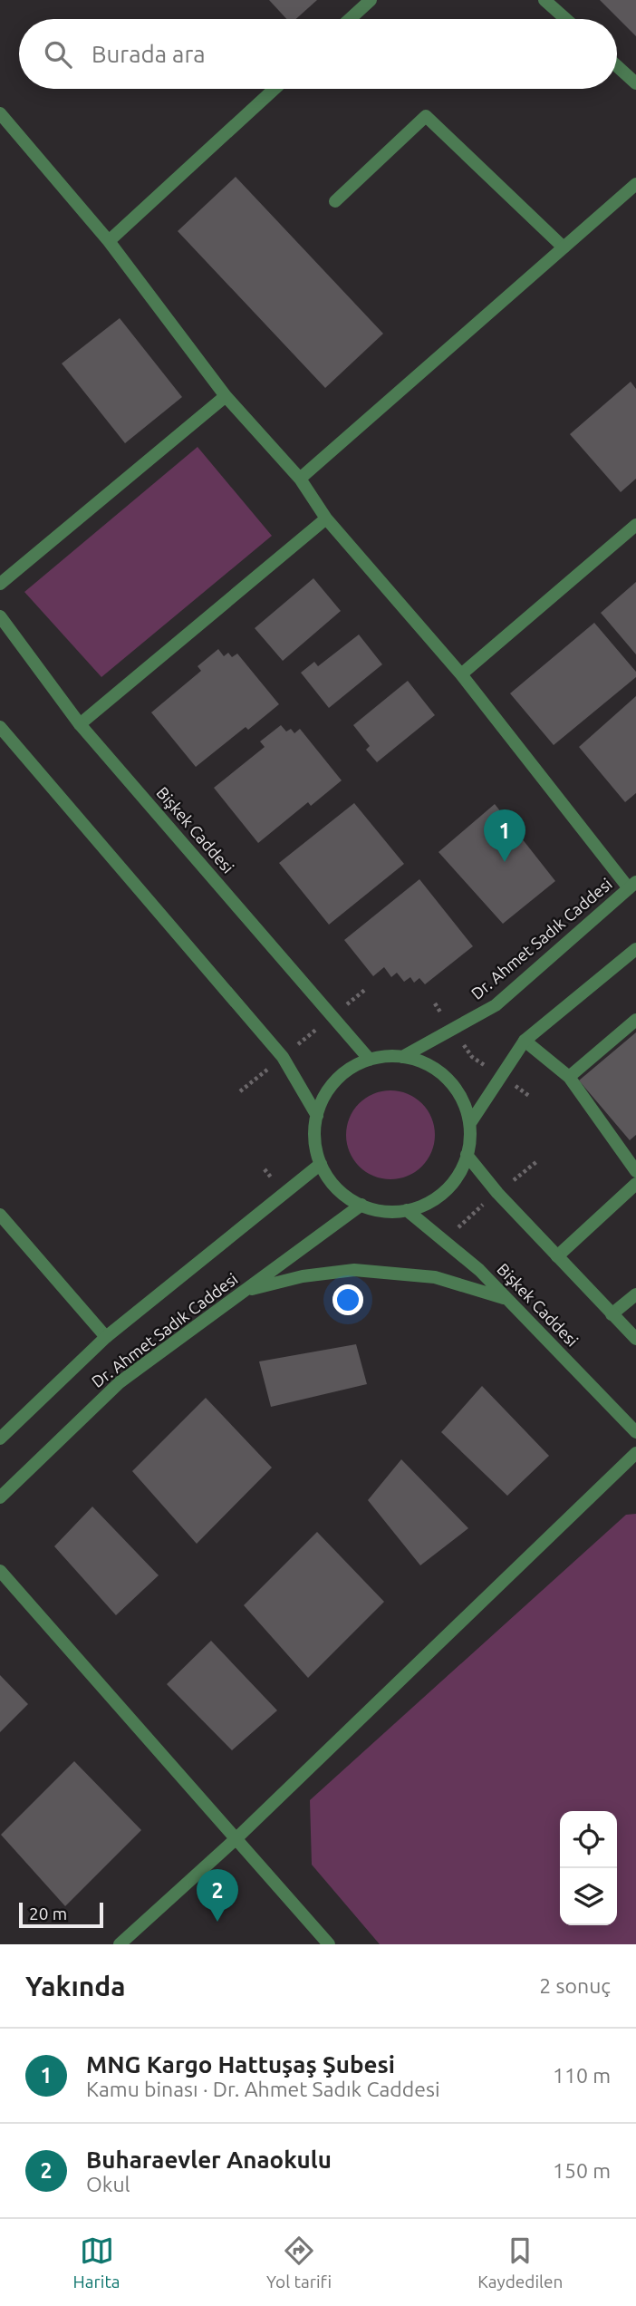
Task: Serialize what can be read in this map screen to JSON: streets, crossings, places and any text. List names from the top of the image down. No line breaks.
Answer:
{"streets":{"street":["Bişkek Caddesi","Dr. Ahmet Sadık Caddesi"]},"crossings":[["Bişkek Caddesi","Dr. Ahmet Sadık Caddesi"]],"scale_bar":"20 m","page":{"search":"Burada ara","pins":["1","2"],"scale":"20 m","heading":["Yakında","2 sonuç"],"list":[{"mark":"1","name":"MNG Kargo Hattuşaş Şubesi","note":"Kamu binası · Dr. Ahmet Sadık Caddesi","value":"110 m"},{"mark":"2","name":"Buharaevler Anaokulu","note":"Okul","value":"150 m"}],"nav":["Harita","Yol tarifi","Kaydedilen"]}}
